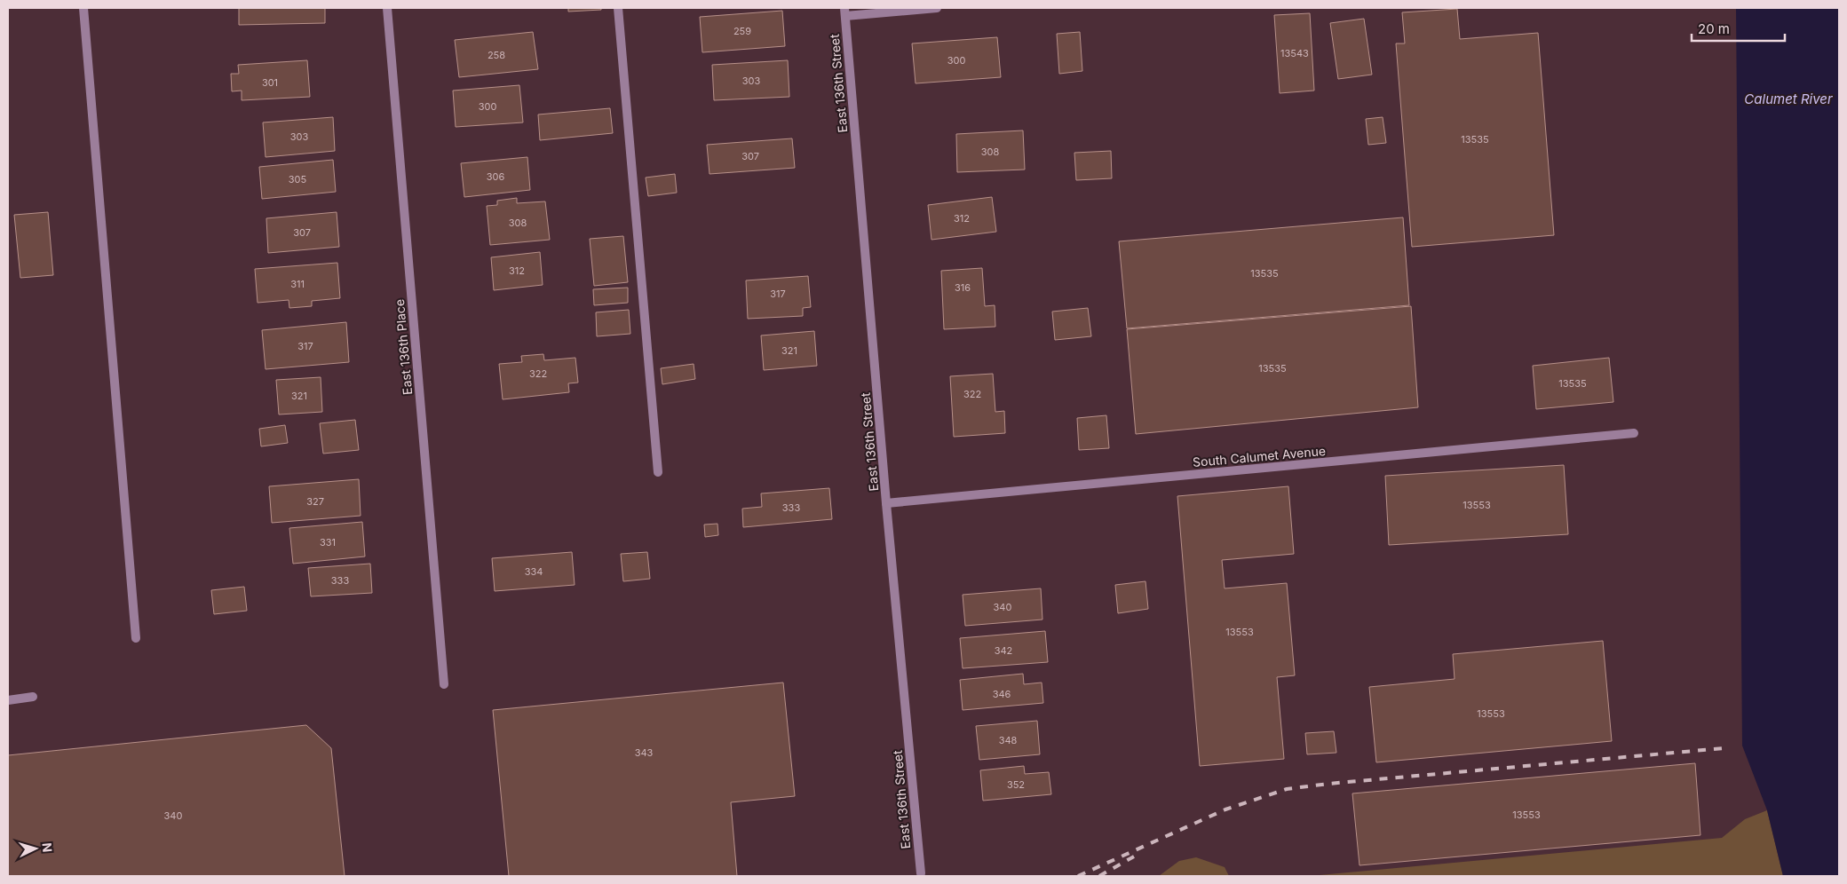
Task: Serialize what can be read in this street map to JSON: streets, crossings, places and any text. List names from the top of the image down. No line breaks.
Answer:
{"streets":{"street":["East 136th Street","East 136th Place","South Calumet Avenue"]},"crossings":[["East 136th Street","South Calumet Avenue"]],"water":["Calumet River"],"house_numbers":["259","13543","258","300","303","301","300","303","13535","308","307","306","305","312","308","307","312","13535","311","316","317","317","321","13535","322","13535","322","321","327","13553","333","331","334","333","340","13553","342","346","13553","348","343","352","13553","340"],"scale_bar":"20 m","north":"right"}
